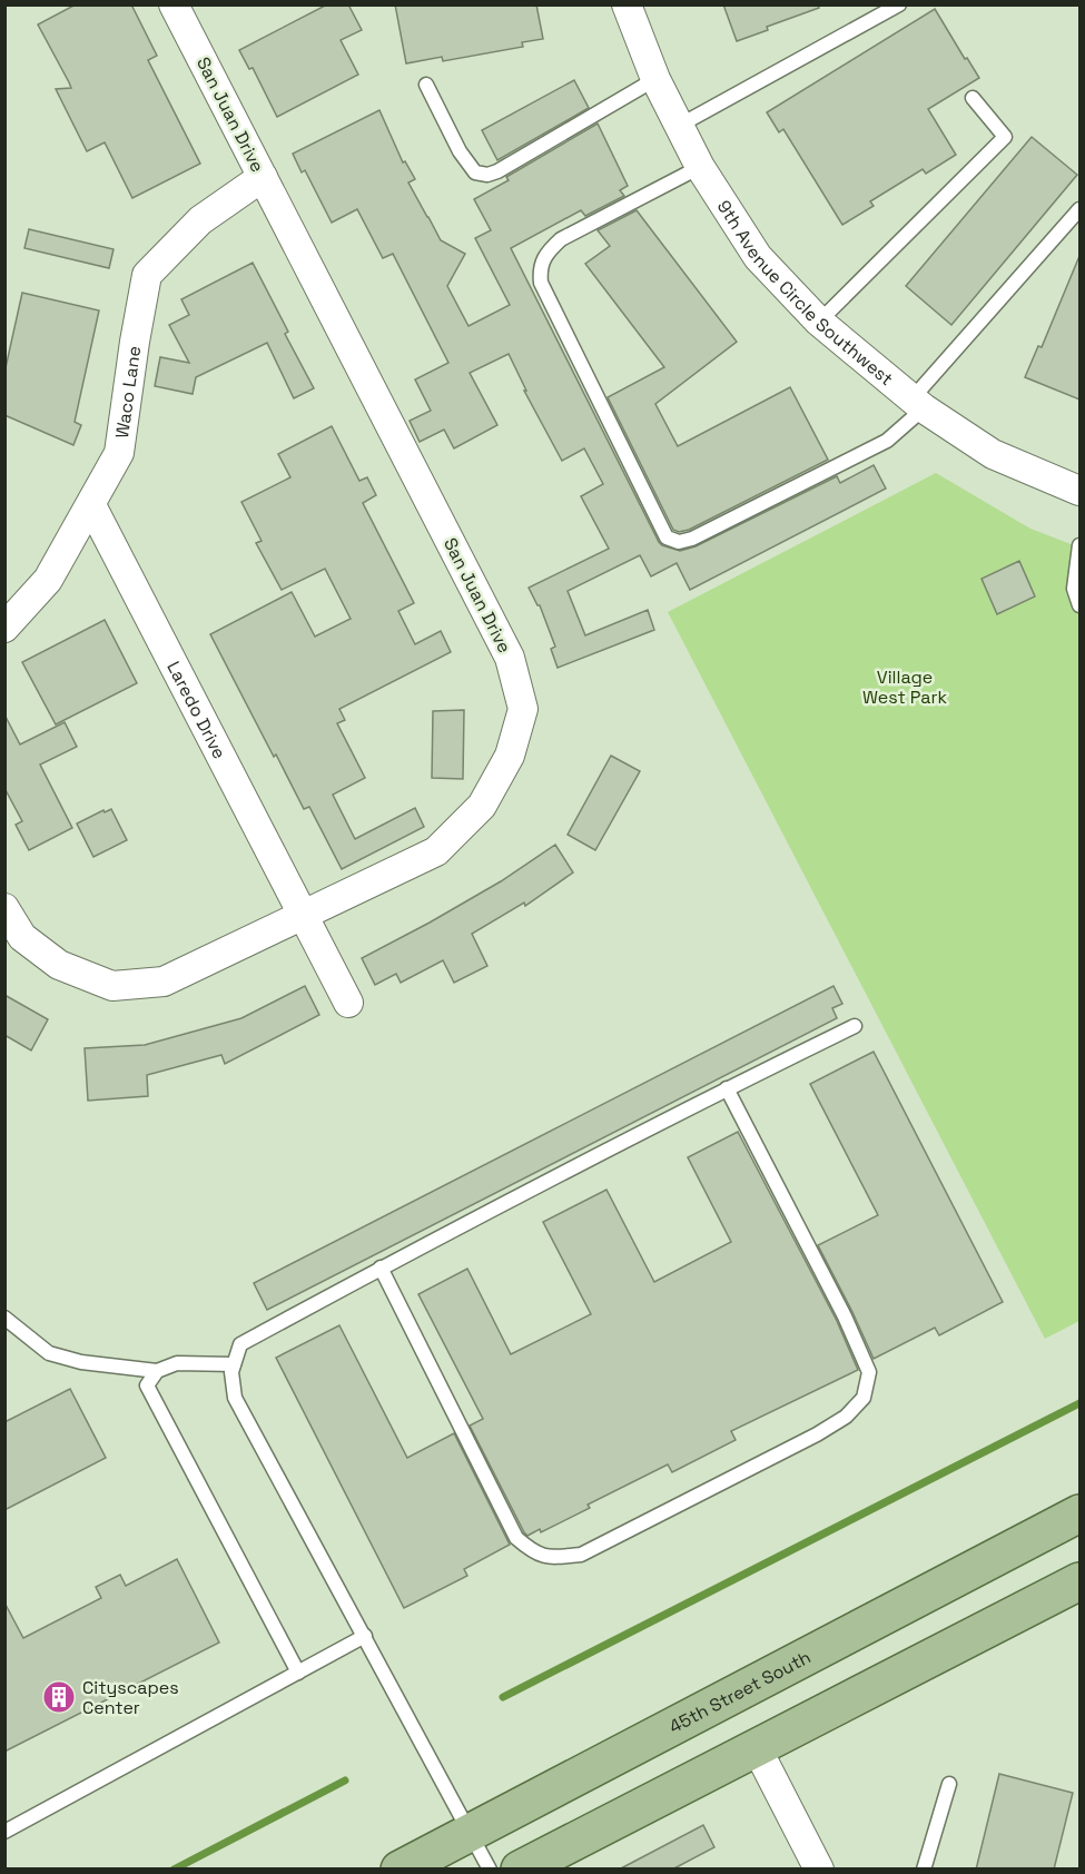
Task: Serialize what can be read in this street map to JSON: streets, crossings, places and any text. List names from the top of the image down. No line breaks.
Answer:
{"streets":{"main road":["45th Street South"],"street":["San Juan Drive","9th Avenue Circle Southwest","Waco Lane","Laredo Drive"]},"crossings":[["San Juan Drive","Waco Lane"],["San Juan Drive","Laredo Drive"],["Waco Lane","Laredo Drive"]],"parks":["Village West Park"],"places":{"building":["Cityscapes Center"]}}
